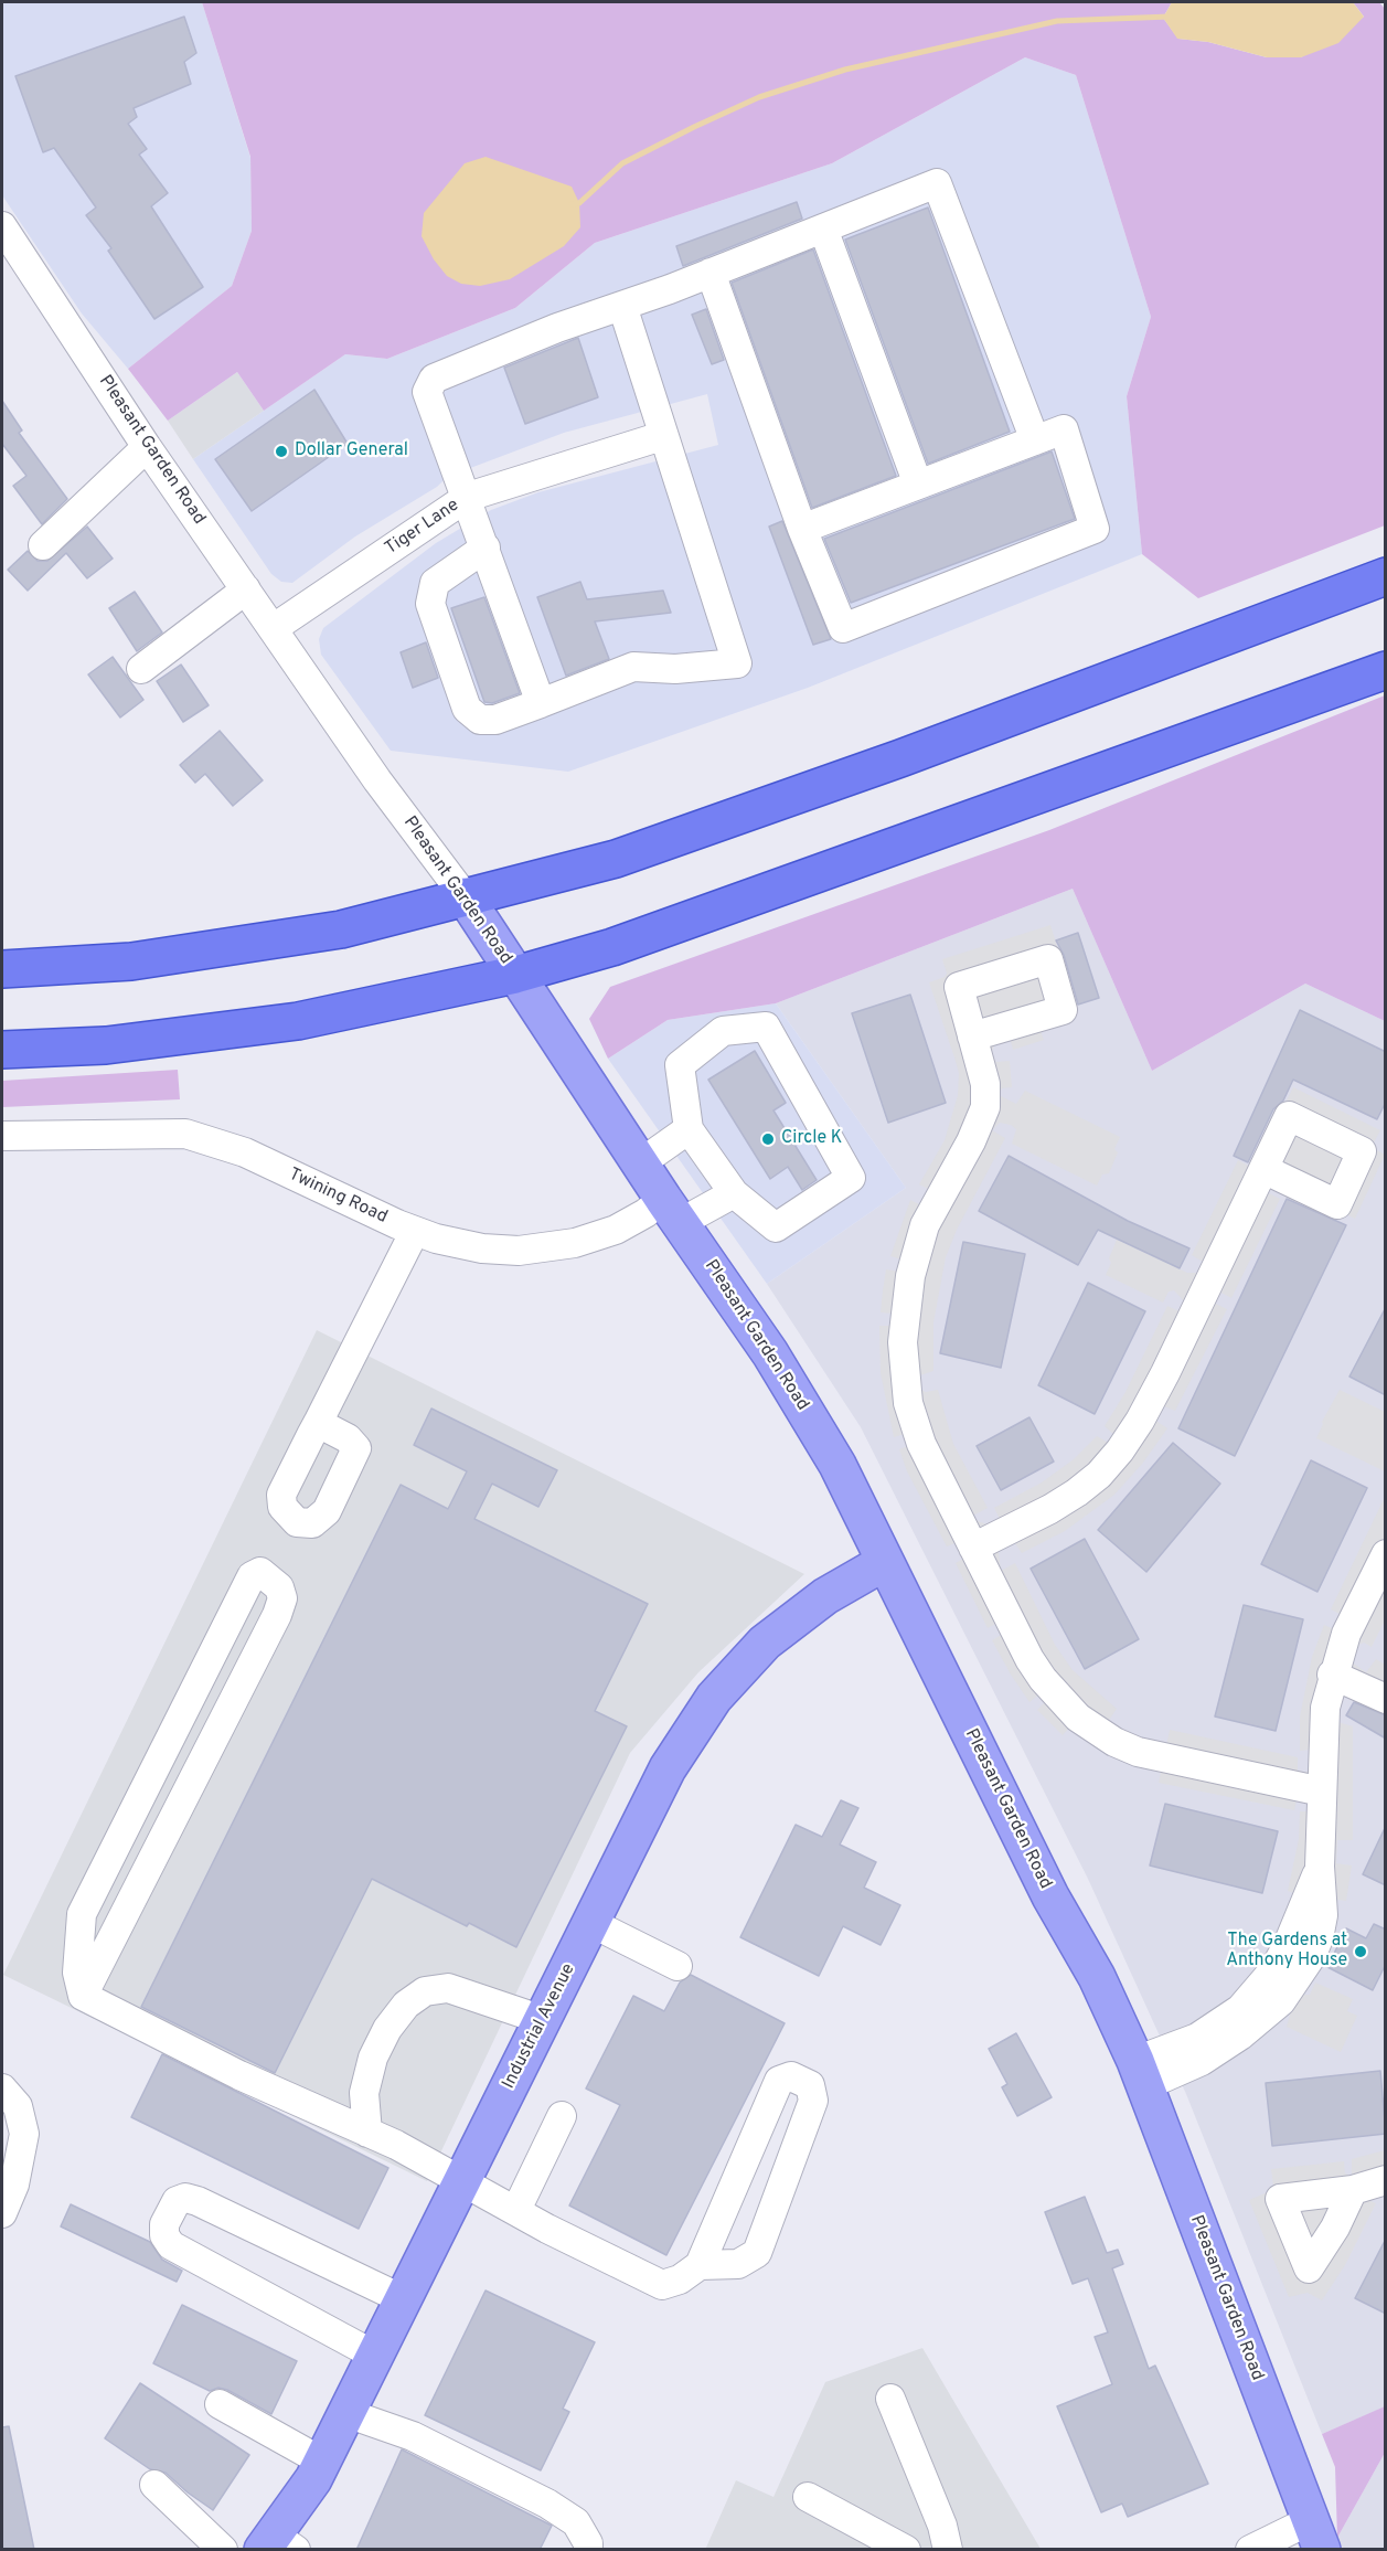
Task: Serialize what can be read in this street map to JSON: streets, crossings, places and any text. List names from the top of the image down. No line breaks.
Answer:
{"streets":{"main road":["Pleasant Garden Road","Industrial Avenue"],"street":["Tiger Lane","Twining Road"]},"crossings":[["Pleasant Garden Road","Tiger Lane"],["Pleasant Garden Road","Twining Road"],["Pleasant Garden Road","Industrial Avenue"]],"places":["Dollar General","Circle K","The Gardens at Anthony House"]}
